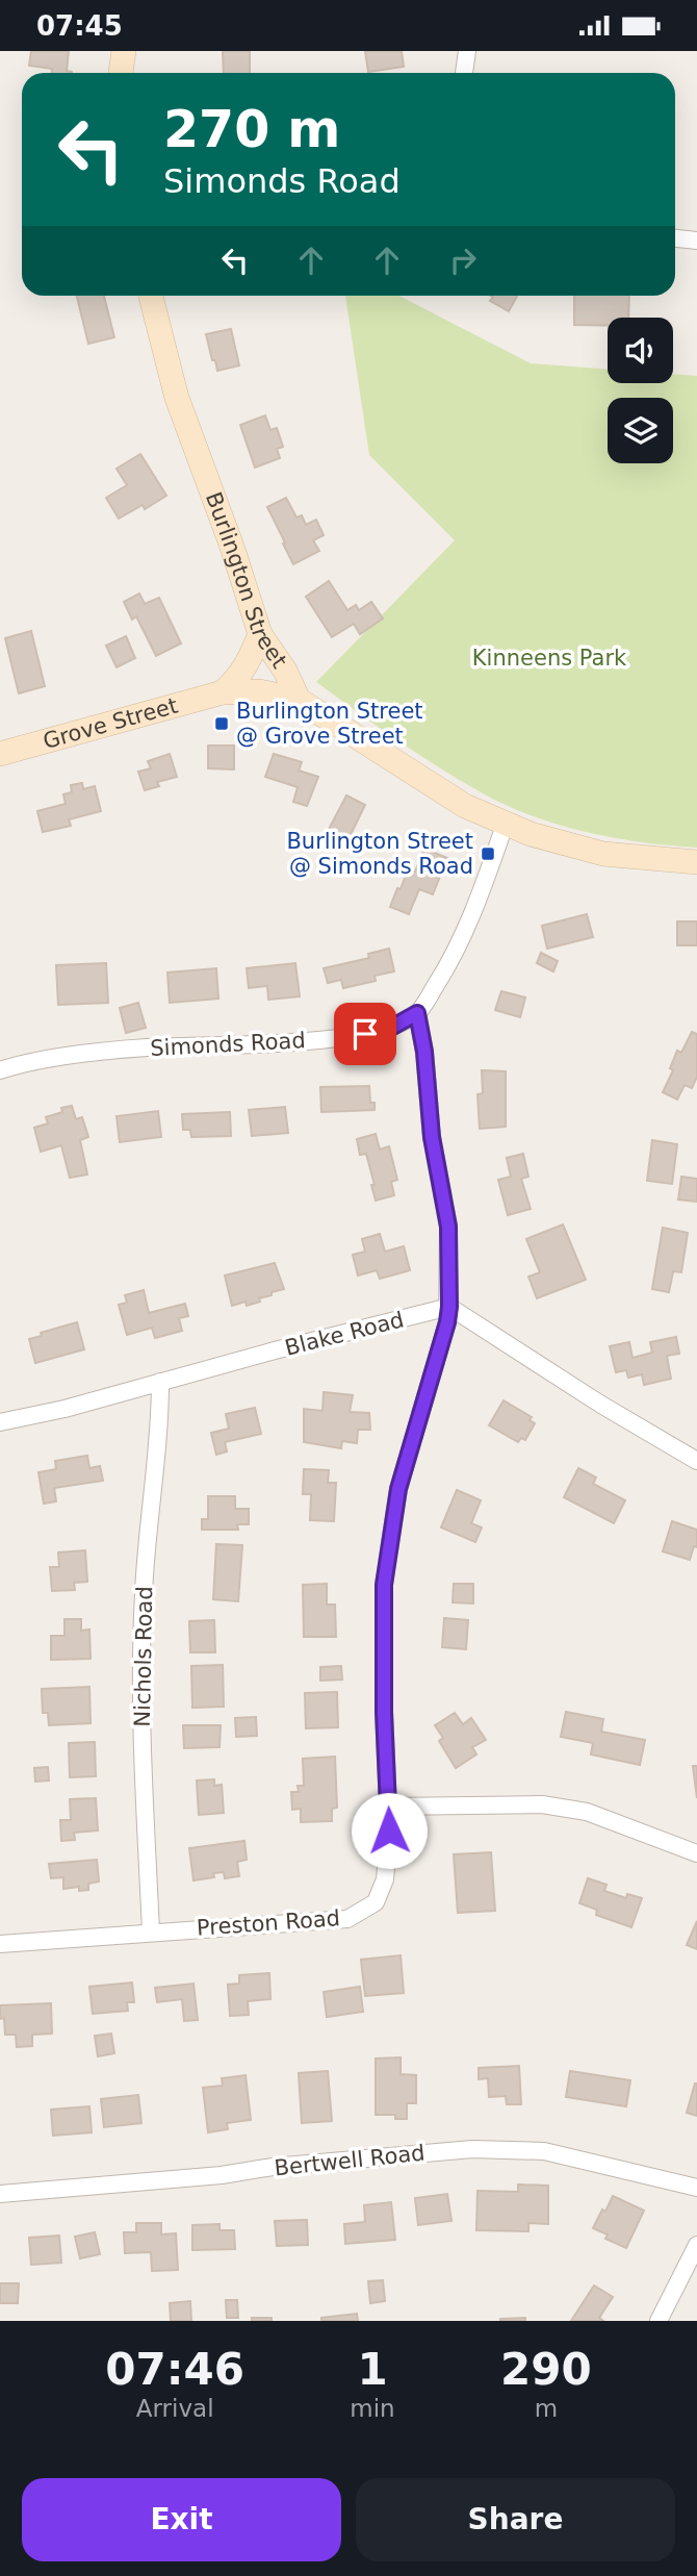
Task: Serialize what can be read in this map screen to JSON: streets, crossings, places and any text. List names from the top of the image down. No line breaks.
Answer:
{"streets":{"main road":["Burlington Street","Grove Street"],"street":["Simonds Road","Blake Road","Nichols Road","Preston Road","Bertwell Road"]},"crossings":[["Burlington Street","Grove Street"],["Simonds Road","Preston Road"],["Blake Road","Nichols Road"],["Blake Road","Preston Road"],["Nichols Road","Preston Road"]],"parks":["Kinneens Park"],"places":{"transit":["Burlington Street @ Grove Street","Burlington Street @ Simonds Road"]},"page":{"status":"07:45","turn":["270 m","Simonds Road"],"eta":["07:46","Arrival","1","min","290","m"],"buttons":["Exit","Share"]}}
